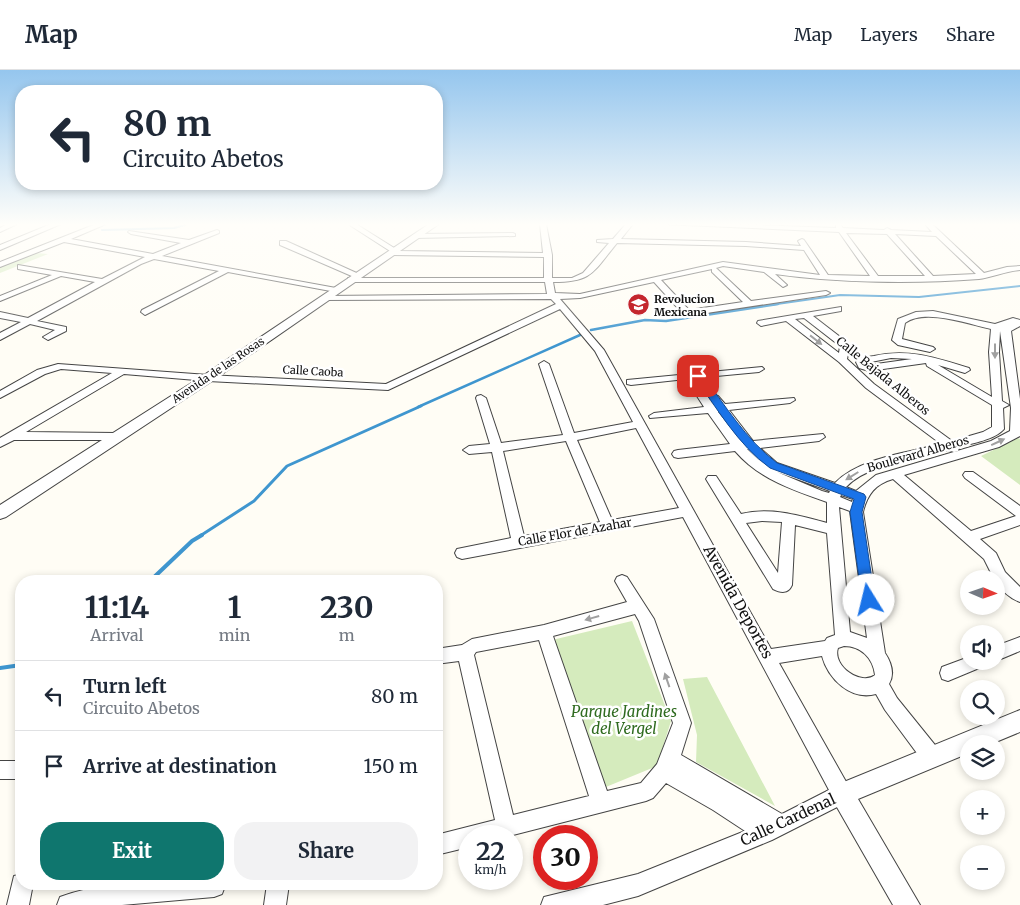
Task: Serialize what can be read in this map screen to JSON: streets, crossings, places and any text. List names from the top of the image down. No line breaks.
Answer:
{"streets":{"street":["Avenida de las Rosas","Calle Caoba","Calle Bajada Alberos","Boulevard Alberos","Calle Flor de Azahar","Avenida Deportes","Calle Cardenal"]},"crossings":[["Avenida de las Rosas","Calle Caoba"],["Calle Caoba","Avenida Deportes"],["Calle Bajada Alberos","Boulevard Alberos"],["Calle Flor de Azahar","Avenida Deportes"],["Avenida Deportes","Calle Cardenal"]],"parks":["Parque Jardines del Vergel"],"places":{"school or university":["Revolucion Mexicana"]},"north":"right","page":{"header":"Map","nav":["Map","Layers","Share"],"turn":["80 m","Circuito Abetos"],"map_buttons":["+","−"],"eta":["11:14","Arrival","1","min","230","m"],"list":[{"name":"Turn left","note":"Circuito Abetos","value":"80 m"},{"name":"Arrive at destination","value":"150 m"}],"buttons":["Exit","Share"],"speed":"22 km/h","limit":"30"}}
